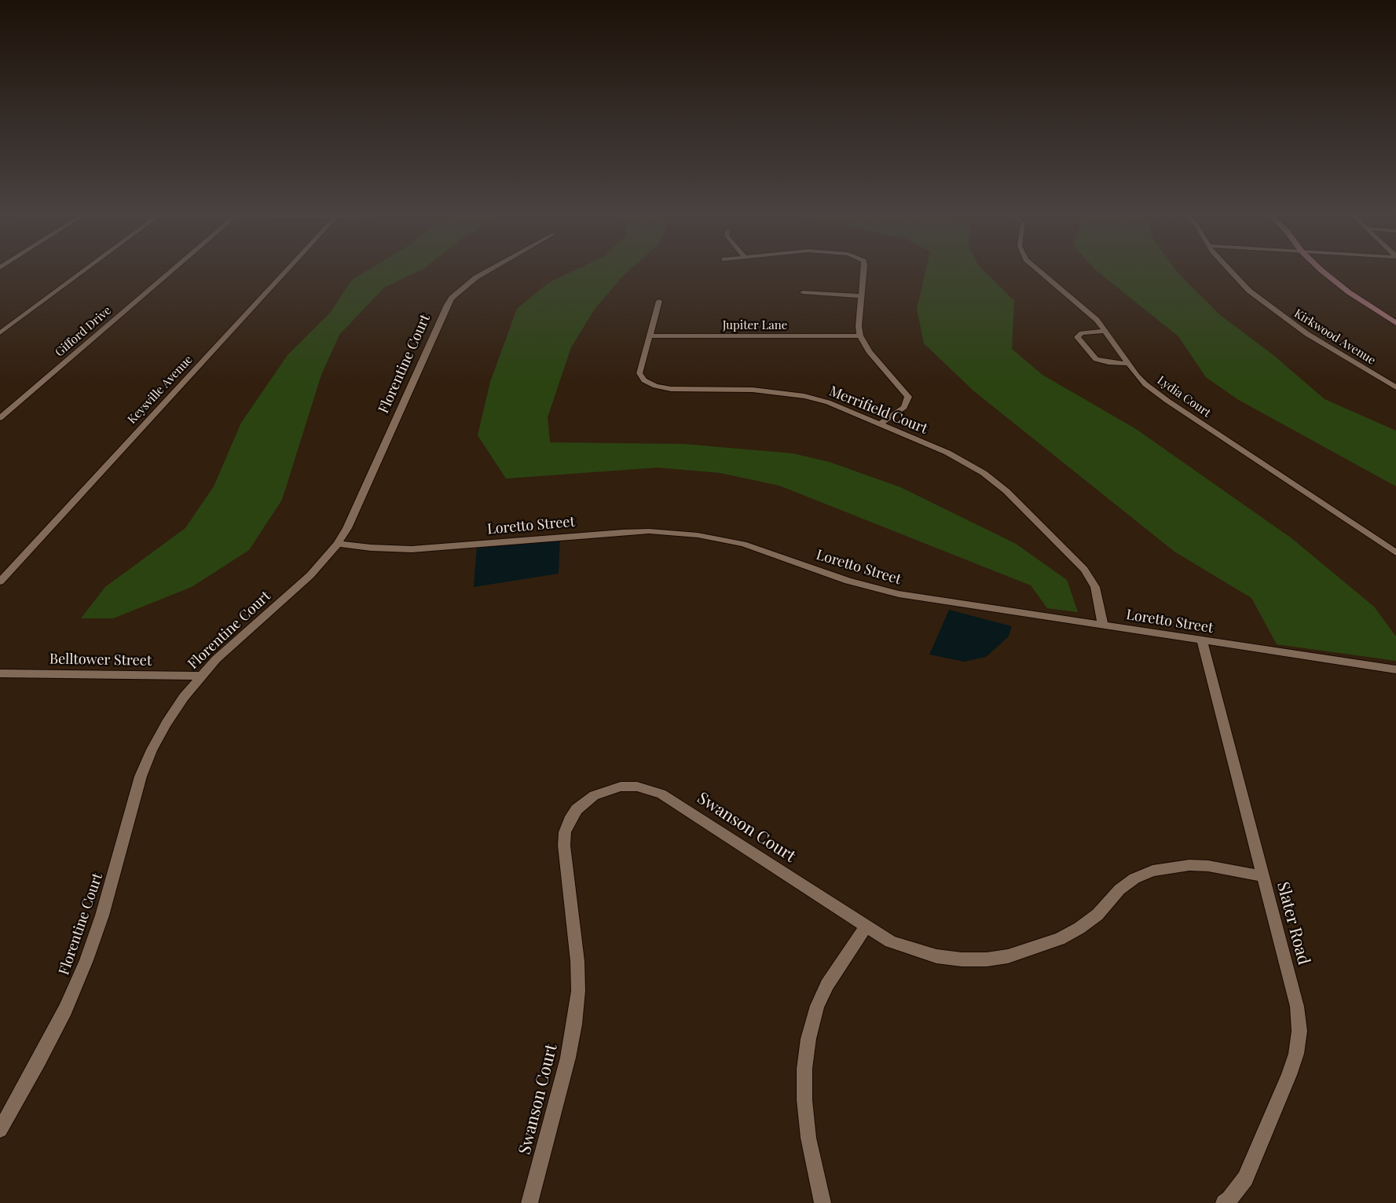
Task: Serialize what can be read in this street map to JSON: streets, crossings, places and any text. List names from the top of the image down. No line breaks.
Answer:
{"streets":{"street":["Jupiter Lane","Gifford Drive","Kirkwood Avenue","Florentine Court","Keysville Avenue","Lydia Court","Merrifield Court","Loretto Street","Belltower Street","Swanson Court","Slater Road"]},"crossings":[["Jupiter Lane","Merrifield Court"],["Florentine Court","Loretto Street"],["Florentine Court","Belltower Street"],["Merrifield Court","Loretto Street"],["Loretto Street","Slater Road"],["Swanson Court","Slater Road"]]}
